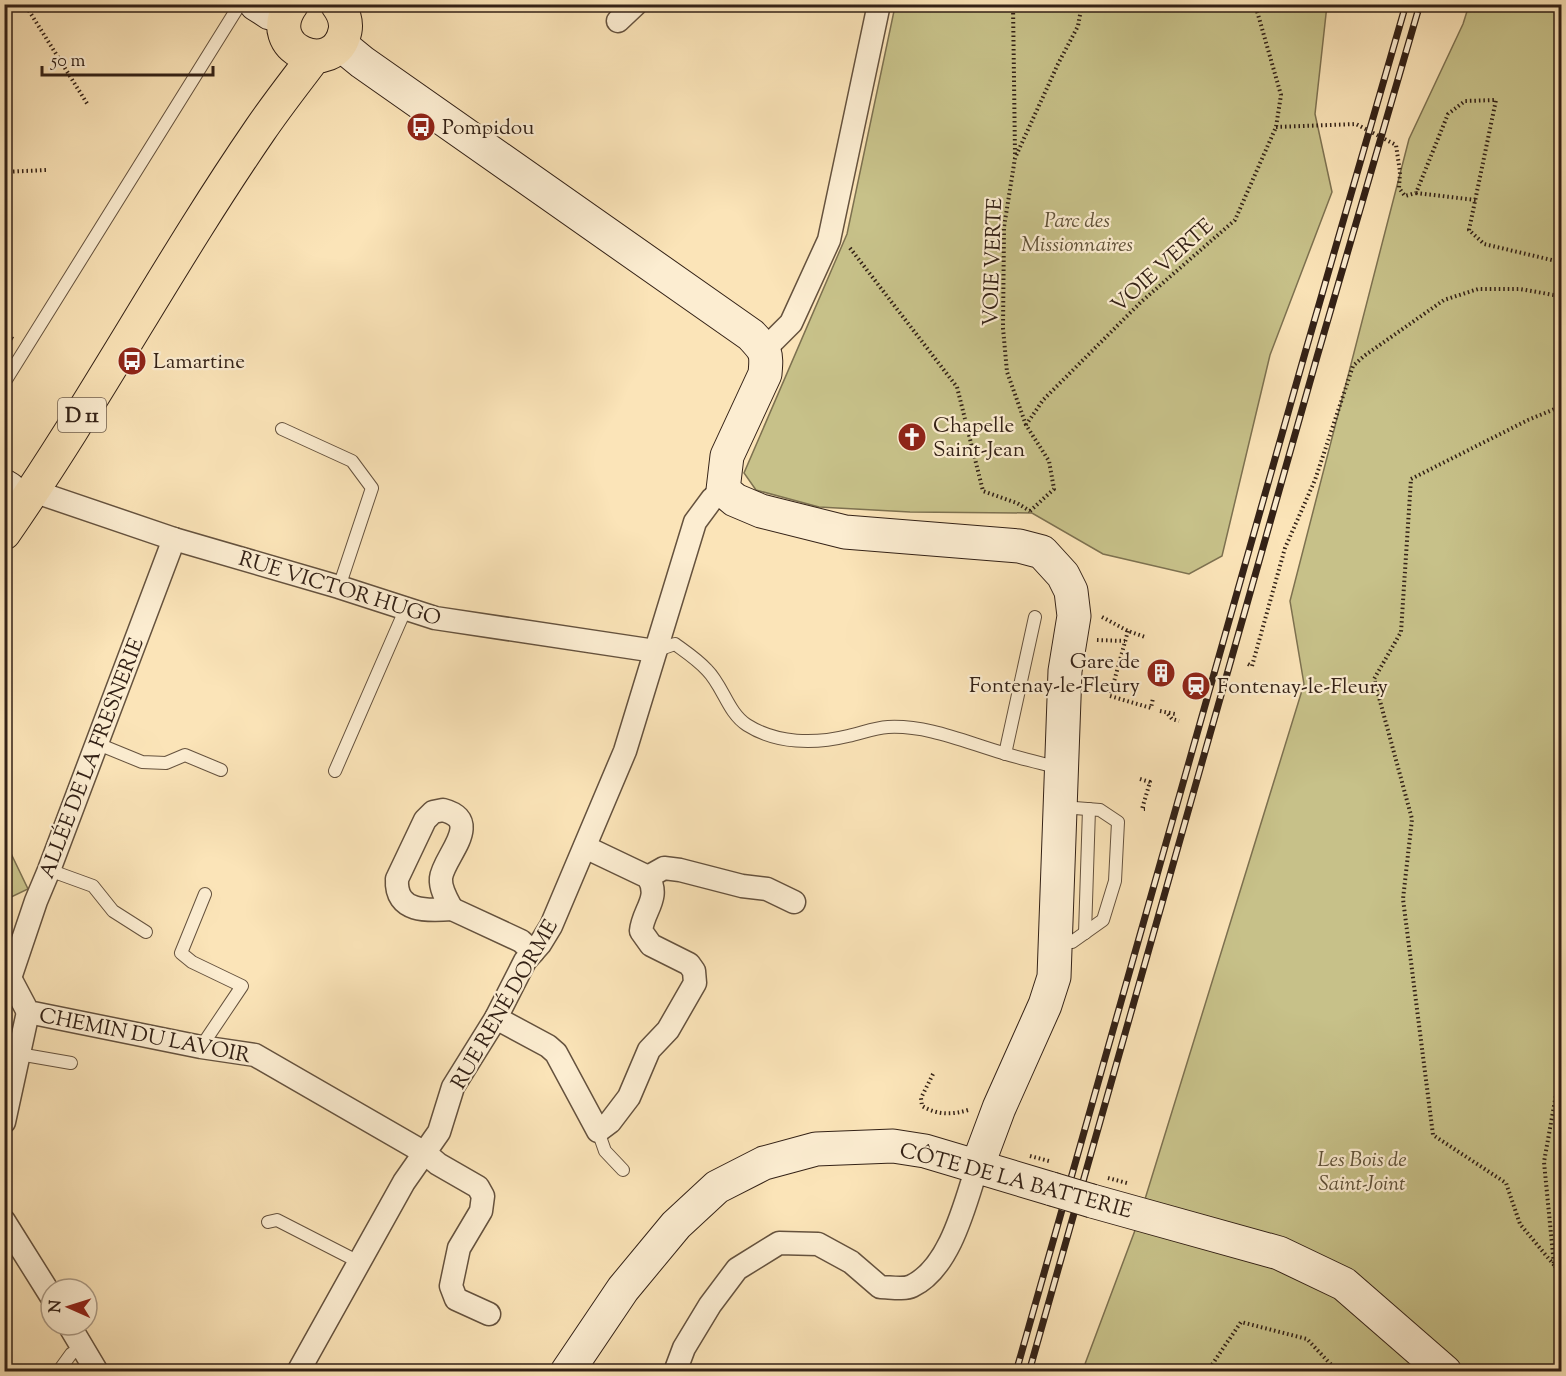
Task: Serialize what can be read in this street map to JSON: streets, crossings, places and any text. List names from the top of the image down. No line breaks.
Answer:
{"streets":{"main road":["D 11"],"street":["RUE VICTOR HUGO","ALLÉE DE LA FRESNERIE","RUE RENÉ DORME","CHEMIN DU LAVOIR","CÔTE DE LA BATTERIE"],"path":["VOIE VERTE"]},"crossings":[["D 11","RUE VICTOR HUGO"],["RUE VICTOR HUGO","ALLÉE DE LA FRESNERIE"],["RUE VICTOR HUGO","RUE RENÉ DORME"],["ALLÉE DE LA FRESNERIE","CHEMIN DU LAVOIR"],["RUE RENÉ DORME","CHEMIN DU LAVOIR"]],"parks":["Parc des Missionnaires","Les Bois de Saint-Joint"],"places":{"bus stop":["Pompidou","Lamartine"],"church":["Chapelle Saint-Jean"],"building":["Gare de Fontenay-le-Fleury"],"station":["Fontenay-le-Fleury"]},"scale_bar":"50 m","north":"left"}
